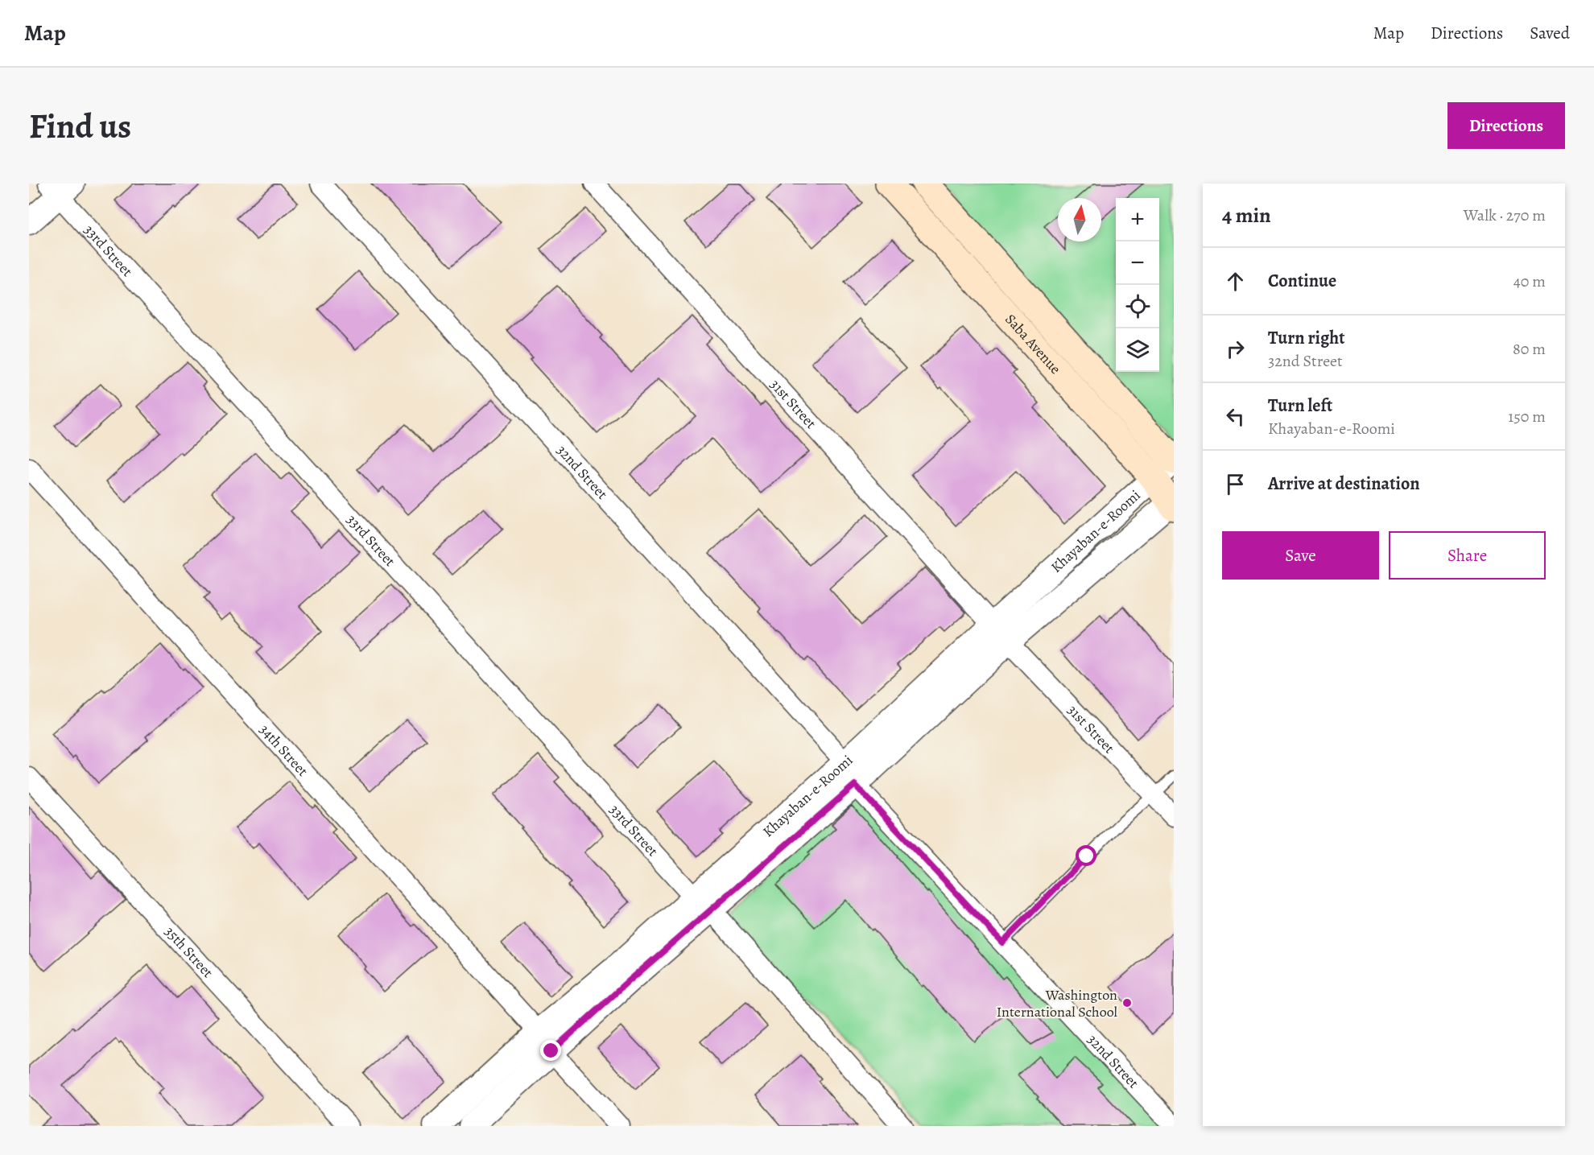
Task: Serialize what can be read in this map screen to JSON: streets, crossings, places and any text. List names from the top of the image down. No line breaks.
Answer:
{"streets":{"main road":["Saba Avenue"],"street":["33rd Street","31st Street","32nd Street","Khayaban-e-Roomi","34th Street","35th Street"]},"crossings":[["33rd Street","Khayaban-e-Roomi"],["Saba Avenue","Khayaban-e-Roomi"],["31st Street","Khayaban-e-Roomi"],["32nd Street","Khayaban-e-Roomi"],["Khayaban-e-Roomi","34th Street"]],"places":["Washington International School"],"north":"top","page":{"header":"Map","nav":["Map","Directions","Saved"],"buttons":["Directions",["Save","Share"]],"title":"Find us","heading":["4 min","Walk · 270 m"],"map_buttons":["+","−"],"list":[["Continue","40 m"],["Turn right","32nd Street","80 m"],["Turn left","Khayaban-e-Roomi","150 m"],"Arrive at destination"]}}
